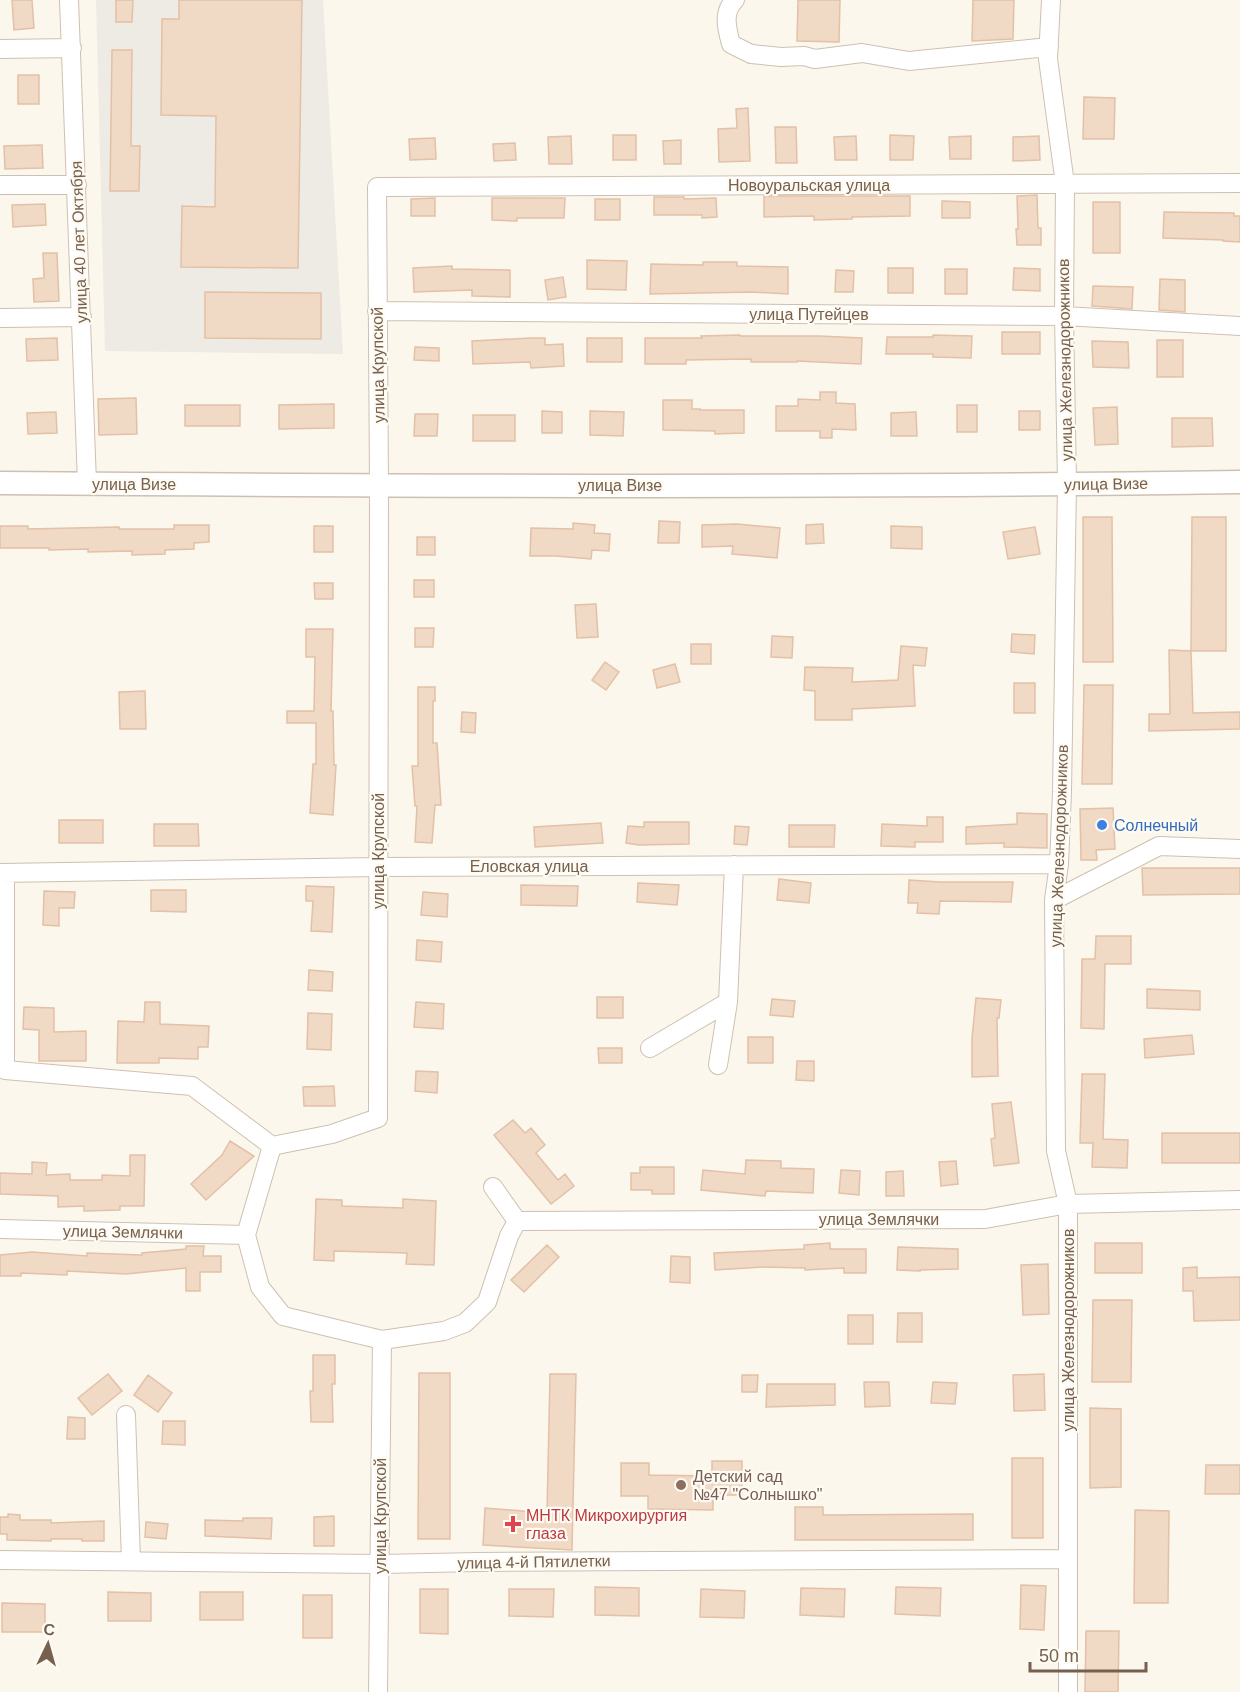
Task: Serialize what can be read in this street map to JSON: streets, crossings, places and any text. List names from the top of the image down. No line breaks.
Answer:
{"streets":{"street":["Новоуральская улица","улица 40 лет Октября","улица Путейцев","улица Железнодорожников","улица Крупской","улица Визе","Еловская улица","улица Землячки","улица 4-й Пятилетки"]},"crossings":[["Новоуральская улица","улица Железнодорожников"],["Новоуральская улица","улица Крупской"],["улица 40 лет Октября","улица Визе"],["улица Путейцев","улица Железнодорожников"],["улица Путейцев","улица Крупской"],["улица Железнодорожников","улица Визе"],["улица Железнодорожников","Еловская улица"],["улица Железнодорожников","улица Землячки"],["улица Железнодорожников","улица 4-й Пятилетки"],["улица Крупской","улица Визе"],["улица Крупской","Еловская улица"],["улица Крупской","улица 4-й Пятилетки"]],"places":{"other":["Солнечный","Детский сад №47 \"Солнышко\""],"health":["МНТК Микрохирургия глаза"]},"scale_bar":"50 m","north":"top"}
